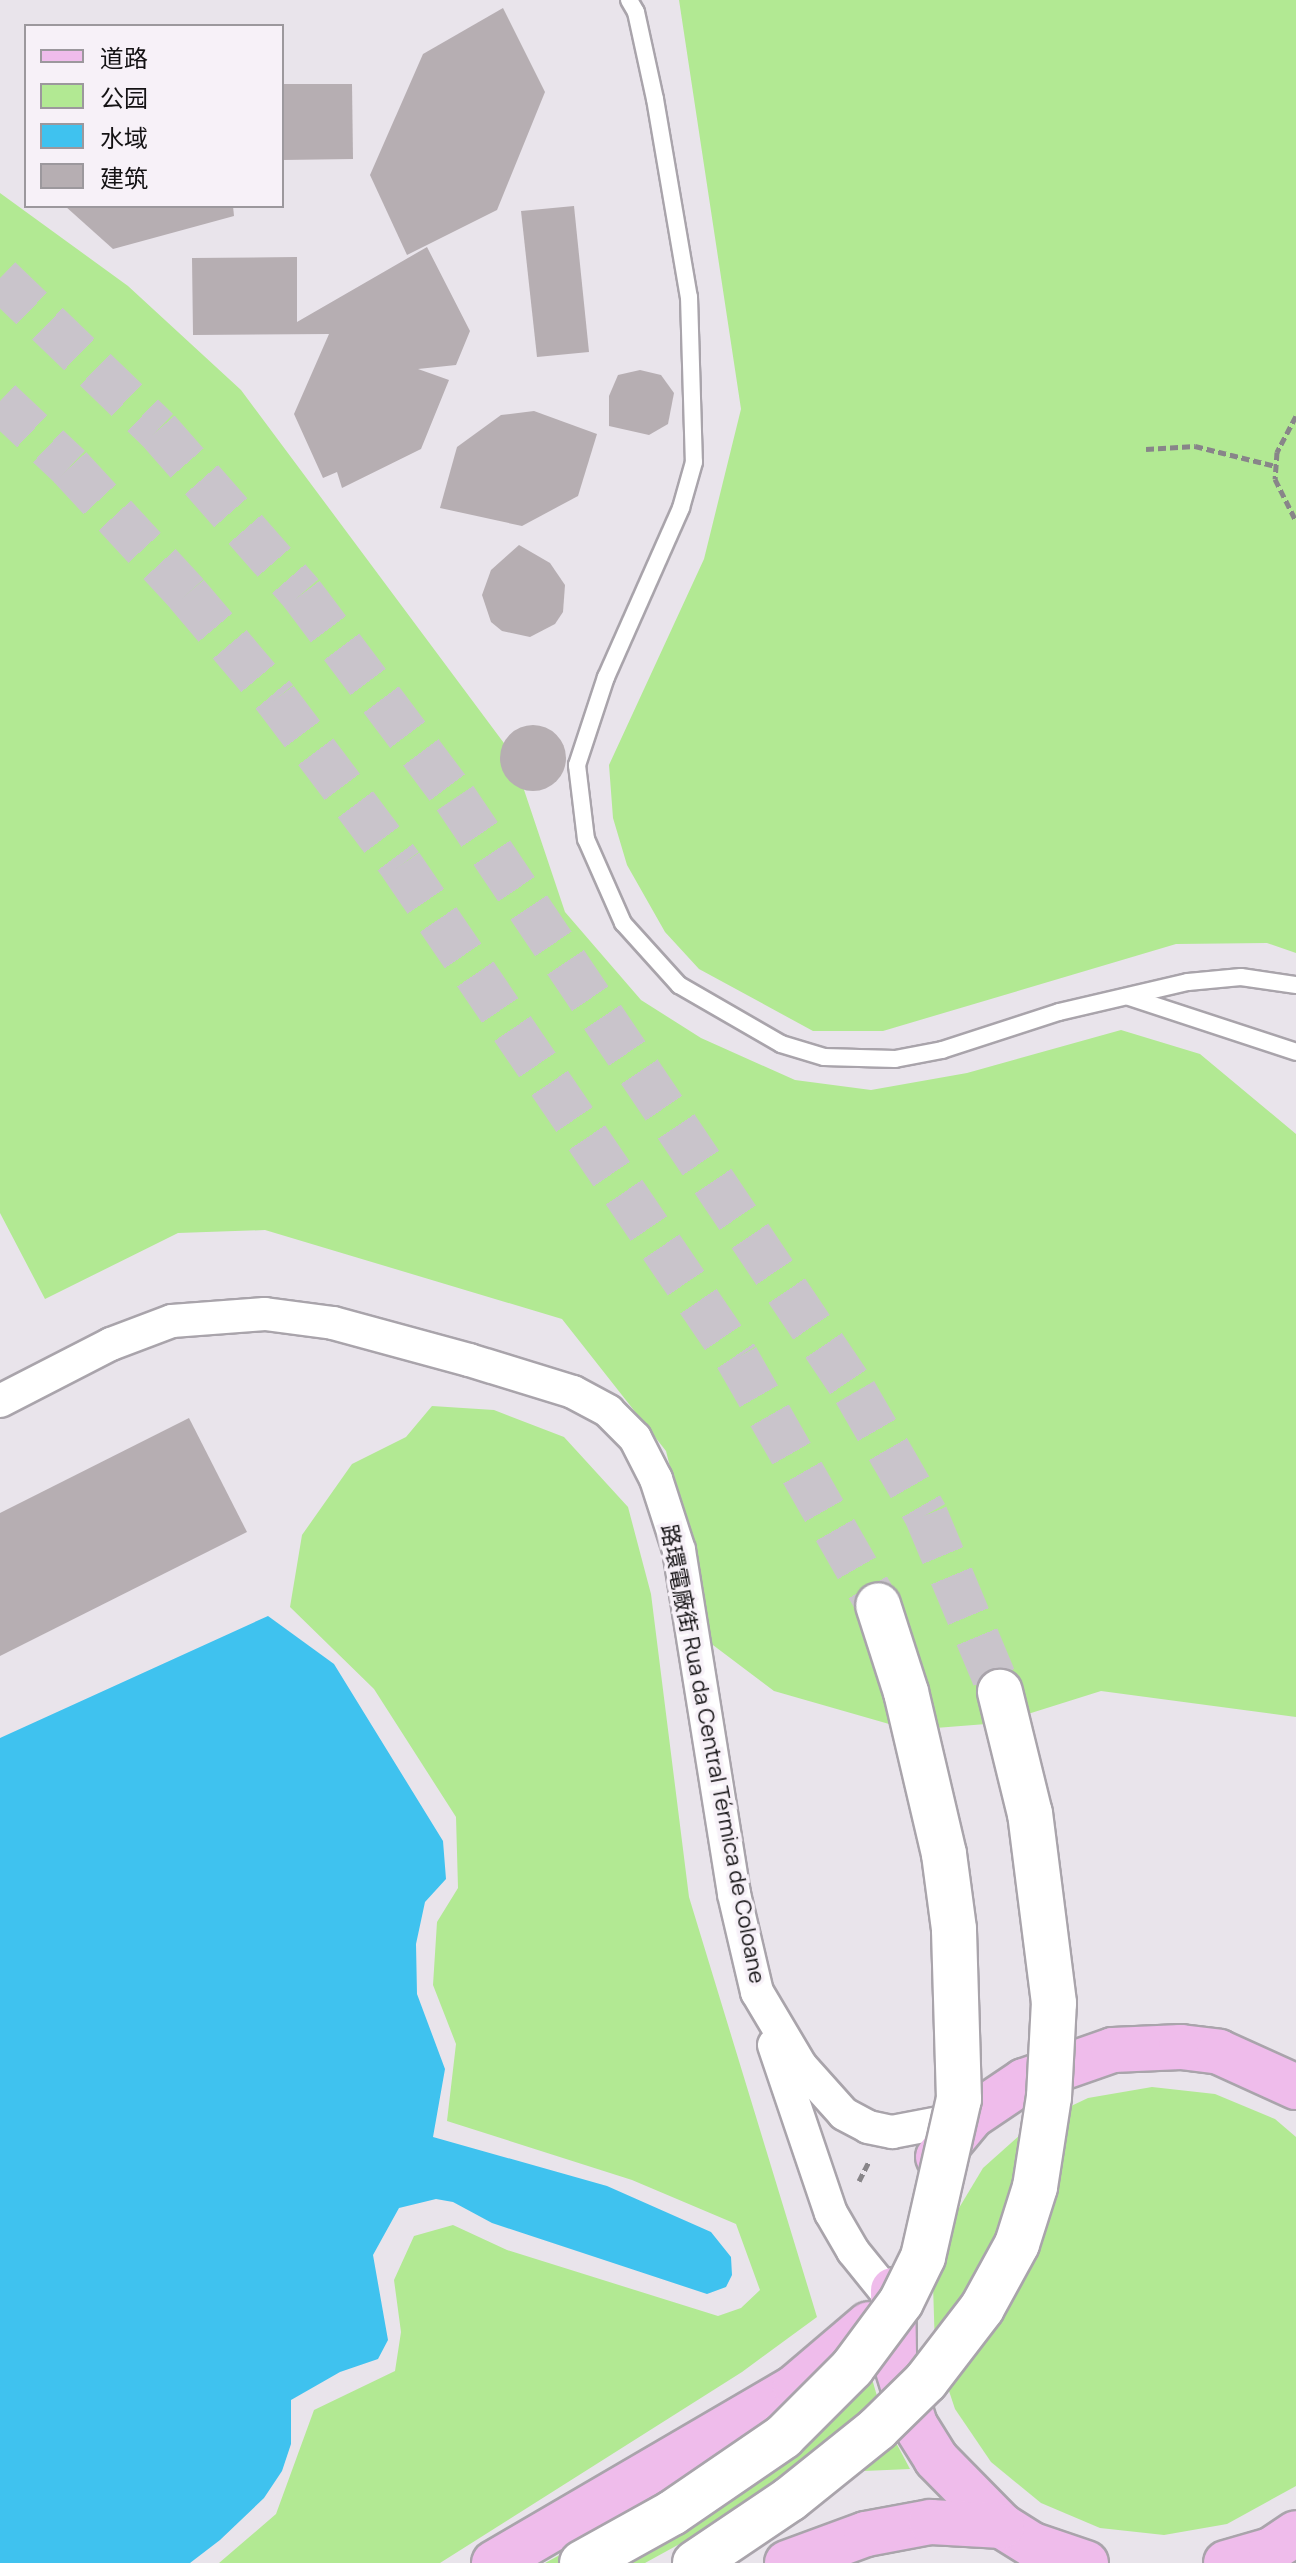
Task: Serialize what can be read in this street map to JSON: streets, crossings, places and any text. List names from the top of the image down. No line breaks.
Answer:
{"streets":{"street":["路環電廠街 Rua da Central Térmica de Coloane"]},"legend":["道路","公园","水域","建筑"]}
